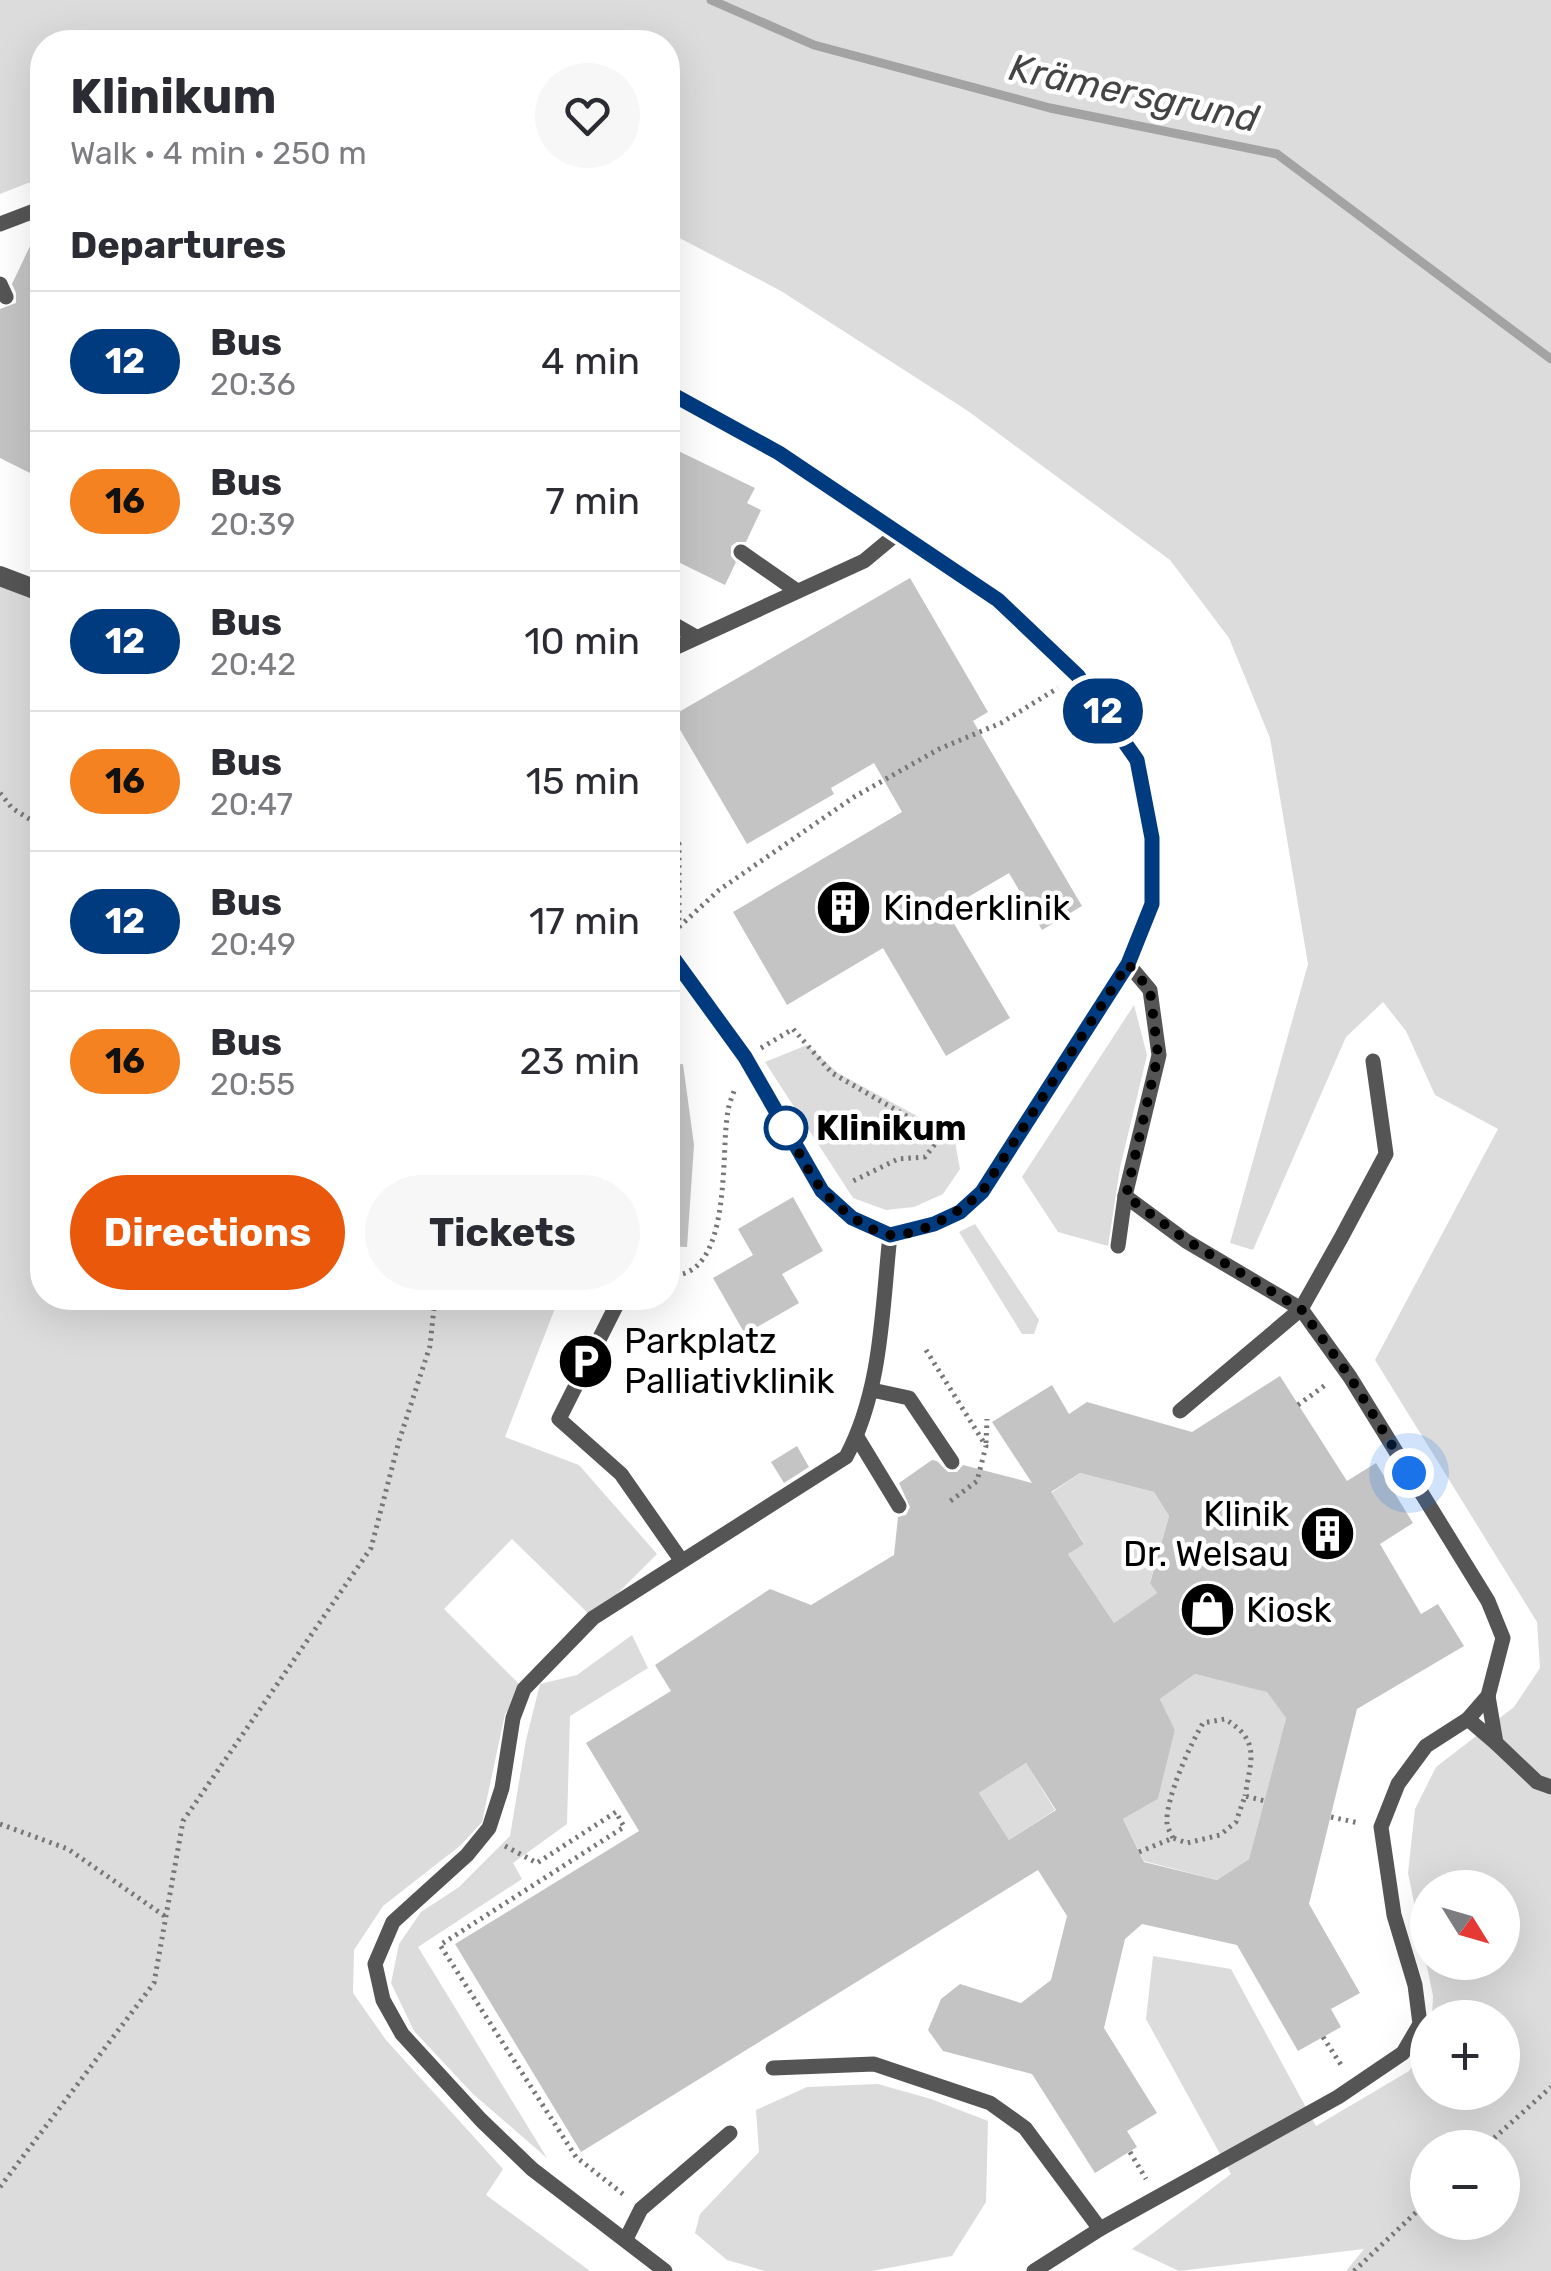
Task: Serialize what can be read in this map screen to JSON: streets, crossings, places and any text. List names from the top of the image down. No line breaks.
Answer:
{"water":["Krämersgrund"],"places":{"building":["Kinderklinik","Klinik Dr. Welsau"],"other":["Klinikum"],"parking":["Parkplatz Palliativklinik"],"shop":["Kiosk"]},"lines":["bus line 12"],"north":"bottom right","page":{"on_map":"12","heading":[["Klinikum","Walk · 4 min · 250 m"],"Departures"],"list":[{"mark":"12","name":"Bus","note":"20:36","value":"4 min"},{"mark":"16","name":"Bus","note":"20:39","value":"7 min"},{"mark":"12","name":"Bus","note":"20:42","value":"10 min"},{"mark":"16","name":"Bus","note":"20:47","value":"15 min"},{"mark":"12","name":"Bus","note":"20:49","value":"17 min"},{"mark":"16","name":"Bus","note":"20:55","value":"23 min"}],"buttons":["Directions","Tickets"],"map_buttons":["+","−"]}}
